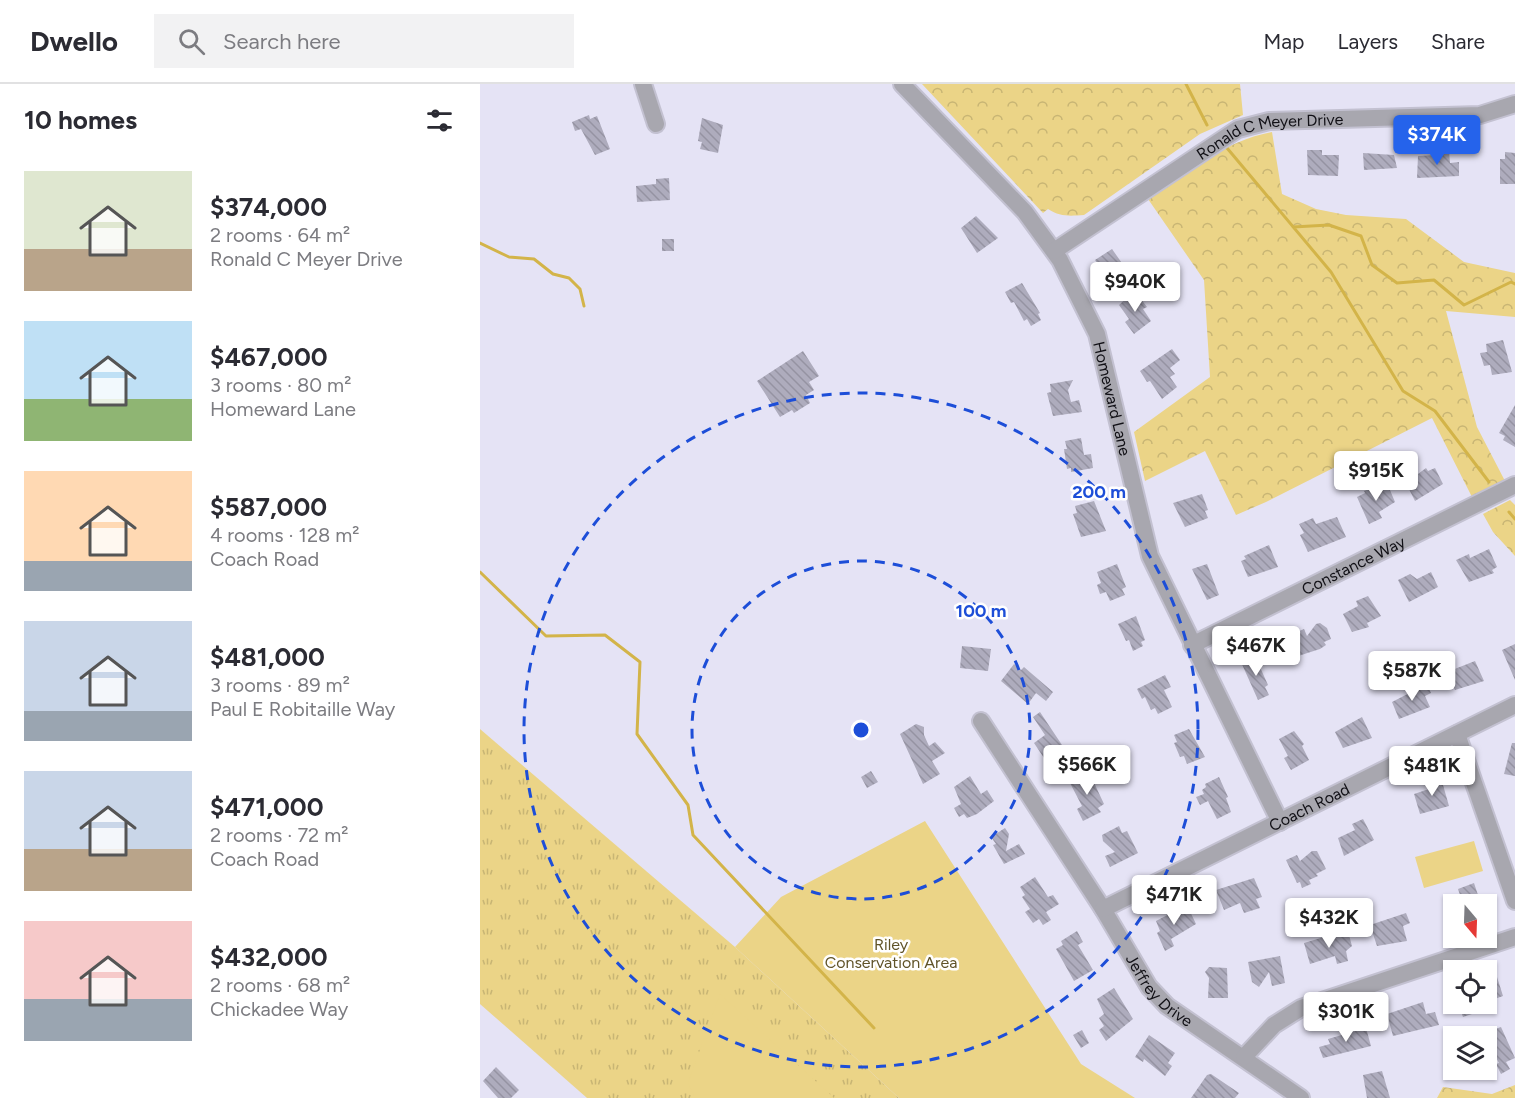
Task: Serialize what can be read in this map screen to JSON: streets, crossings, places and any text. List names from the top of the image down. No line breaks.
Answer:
{"streets":{"street":["Ronald C Meyer Drive","Homeward Lane","Constance Way","Coach Road","Jeffrey Drive"]},"crossings":[["Ronald C Meyer Drive","Homeward Lane"],["Homeward Lane","Constance Way"],["Homeward Lane","Coach Road"],["Coach Road","Jeffrey Drive"]],"parks":["Riley Conservation Area"],"north":"bottom","page":{"header":"Dwello","search":"Search here","nav":["Map","Layers","Share"],"heading":"10 homes","price":["$374K","$940K","$915K","$467K","$587K","$566K","$481K","$471K","$432K","$301K"],"list":[{"name":"$374,000","note":"2 rooms · 64 m² · Ronald C Meyer Drive"},{"name":"$467,000","note":"3 rooms · 80 m² · Homeward Lane"},{"name":"$587,000","note":"4 rooms · 128 m² · Coach Road"},{"name":"$481,000","note":"3 rooms · 89 m² · Paul E Robitaille Way"},{"name":"$471,000","note":"2 rooms · 72 m² · Coach Road"},{"name":"$432,000","note":"2 rooms · 68 m² · Chickadee Way"}]},"rings":["200 m","100 m"]}
